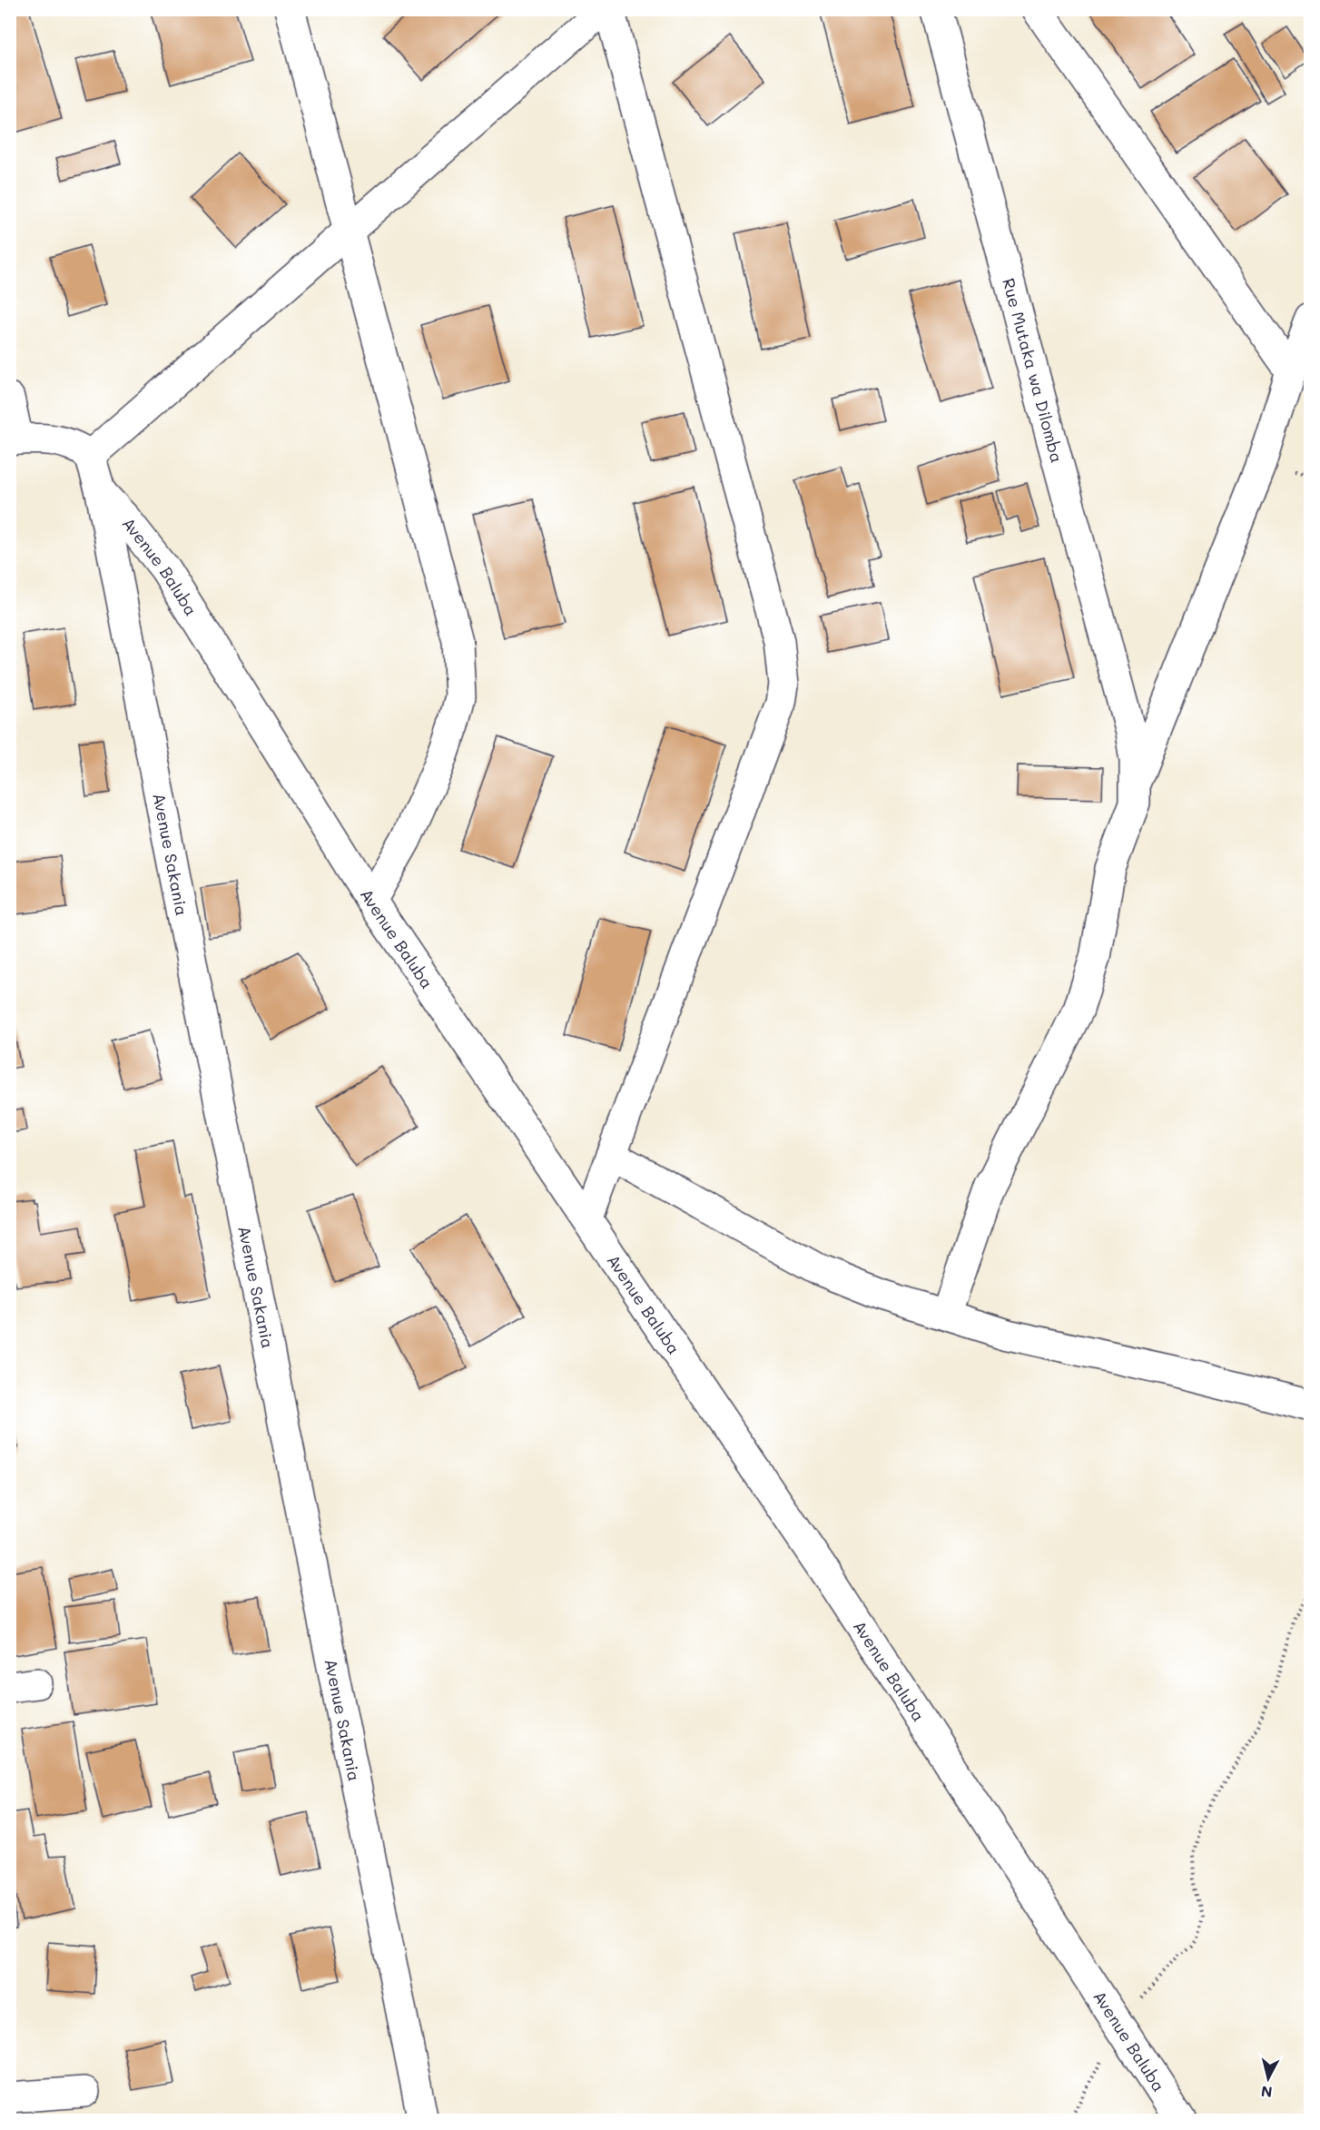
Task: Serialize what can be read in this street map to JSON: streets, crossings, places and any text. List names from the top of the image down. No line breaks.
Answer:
{"streets":{"street":["Rue Mutaka wa Dilomba","Avenue Baluba","Avenue Sakania"]},"crossings":[["Avenue Baluba","Avenue Sakania"]],"north":"bottom"}
